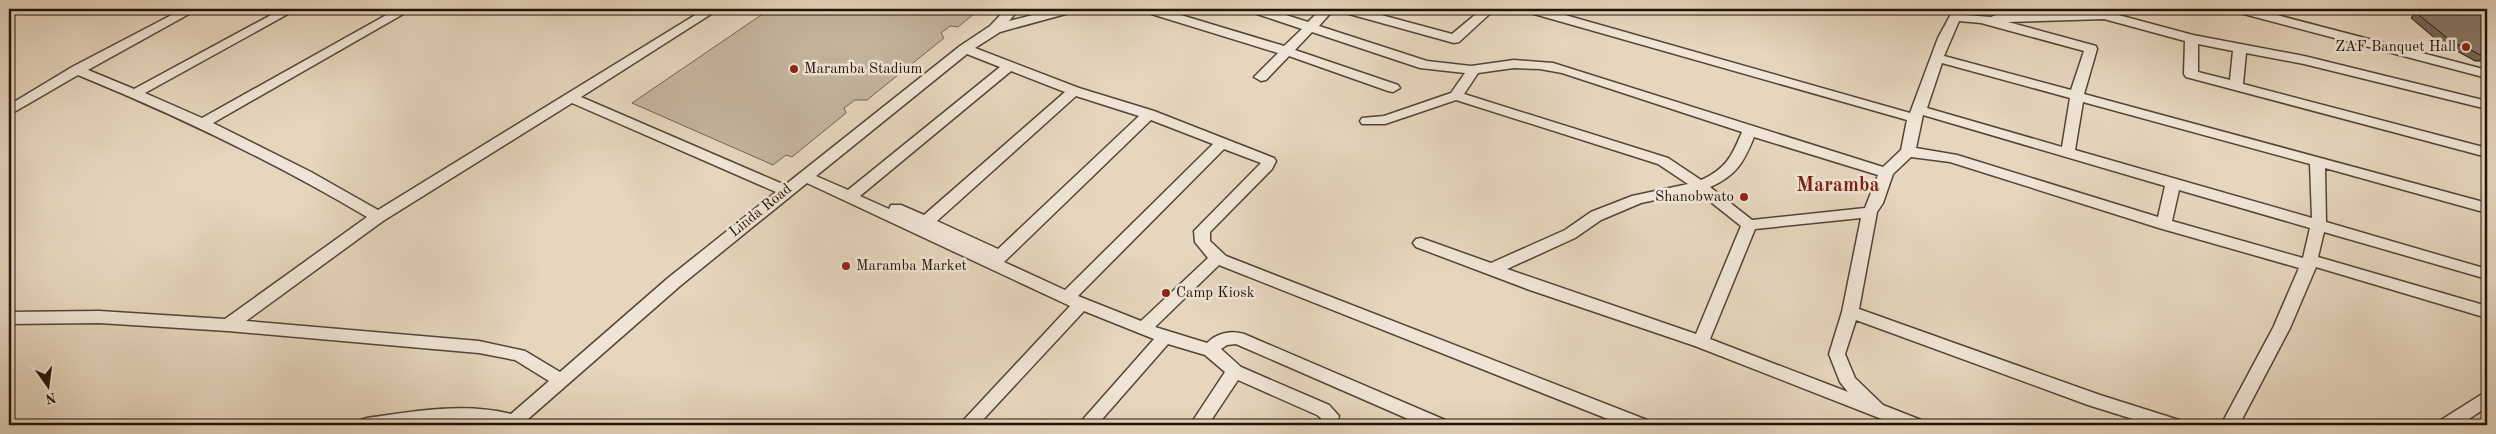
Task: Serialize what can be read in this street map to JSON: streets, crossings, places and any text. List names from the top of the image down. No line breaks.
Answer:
{"streets":{"street":["Linda Road"]},"districts":["Maramba"],"places":["ZAF Banquet Hall","Maramba Stadium","Shanobwato","Maramba Market","Camp Kiosk"],"north":"bottom"}
